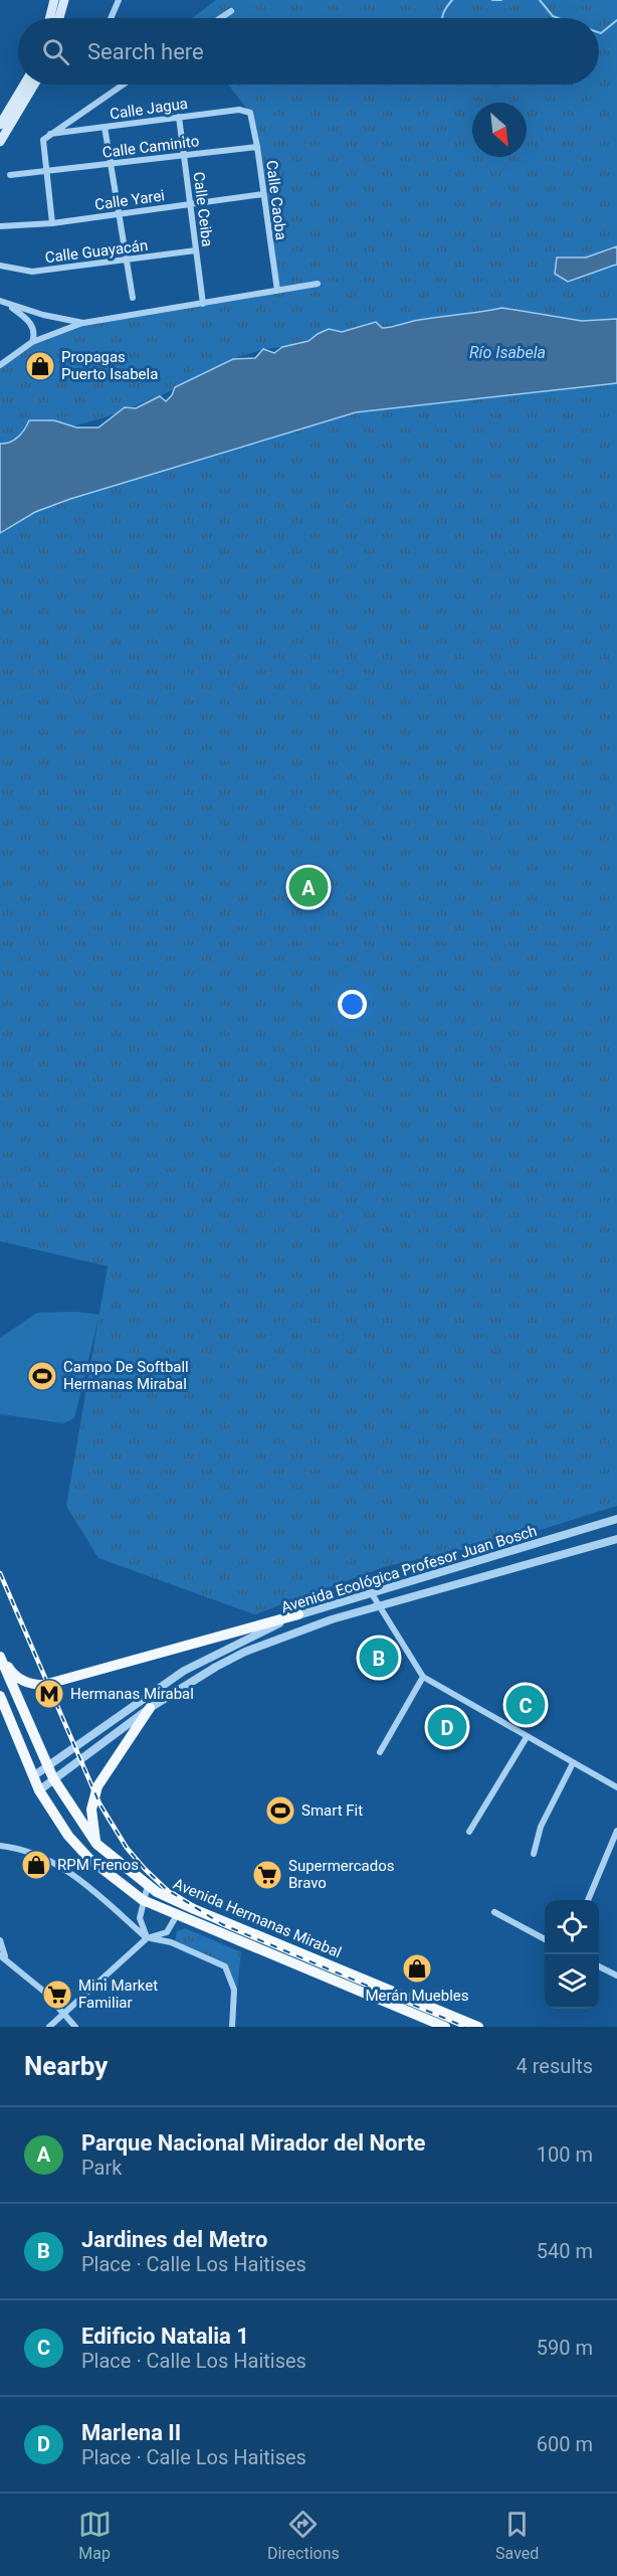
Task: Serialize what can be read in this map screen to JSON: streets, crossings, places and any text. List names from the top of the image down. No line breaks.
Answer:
{"streets":{"main road":["Avenida Hermanas Mirabal"],"street":["Calle Jagua","Calle Caminito","Calle Yarei","Calle Caoba","Calle Ceiba","Calle Guayacán","Avenida Ecológica Profesor Juan Bosch"]},"crossings":[["Calle Jagua","Calle Caoba"],["Calle Jagua","Calle Ceiba"],["Calle Caminito","Calle Caoba"],["Calle Caminito","Calle Ceiba"],["Calle Yarei","Calle Caoba"],["Calle Yarei","Calle Ceiba"],["Calle Ceiba","Calle Guayacán"],["Avenida Ecológica Profesor Juan Bosch","Avenida Hermanas Mirabal"]],"water":["Río Isabela"],"places":{"shop":["Propagas Puerto Isabela","RPM Frenos","Merán Muebles"],"sports":["Campo De Softball Hermanas Mirabal","Smart Fit"],"metro station":["Hermanas Mirabal"],"supermarket":["Supermercados Bravo","Mini Market Familiar"]},"north":"bottom right","page":{"search":"Search here","pins":["A","B","C","D"],"heading":["Nearby","4 results"],"list":[{"mark":"A","name":"Parque Nacional Mirador del Norte","note":"Park","value":"100 m"},{"mark":"B","name":"Jardines del Metro","note":"Place · Calle Los Haitises","value":"540 m"},{"mark":"C","name":"Edificio Natalia 1","note":"Place · Calle Los Haitises","value":"590 m"},{"mark":"D","name":"Marlena II","note":"Place · Calle Los Haitises","value":"600 m"}],"nav":["Map","Directions","Saved"]}}
